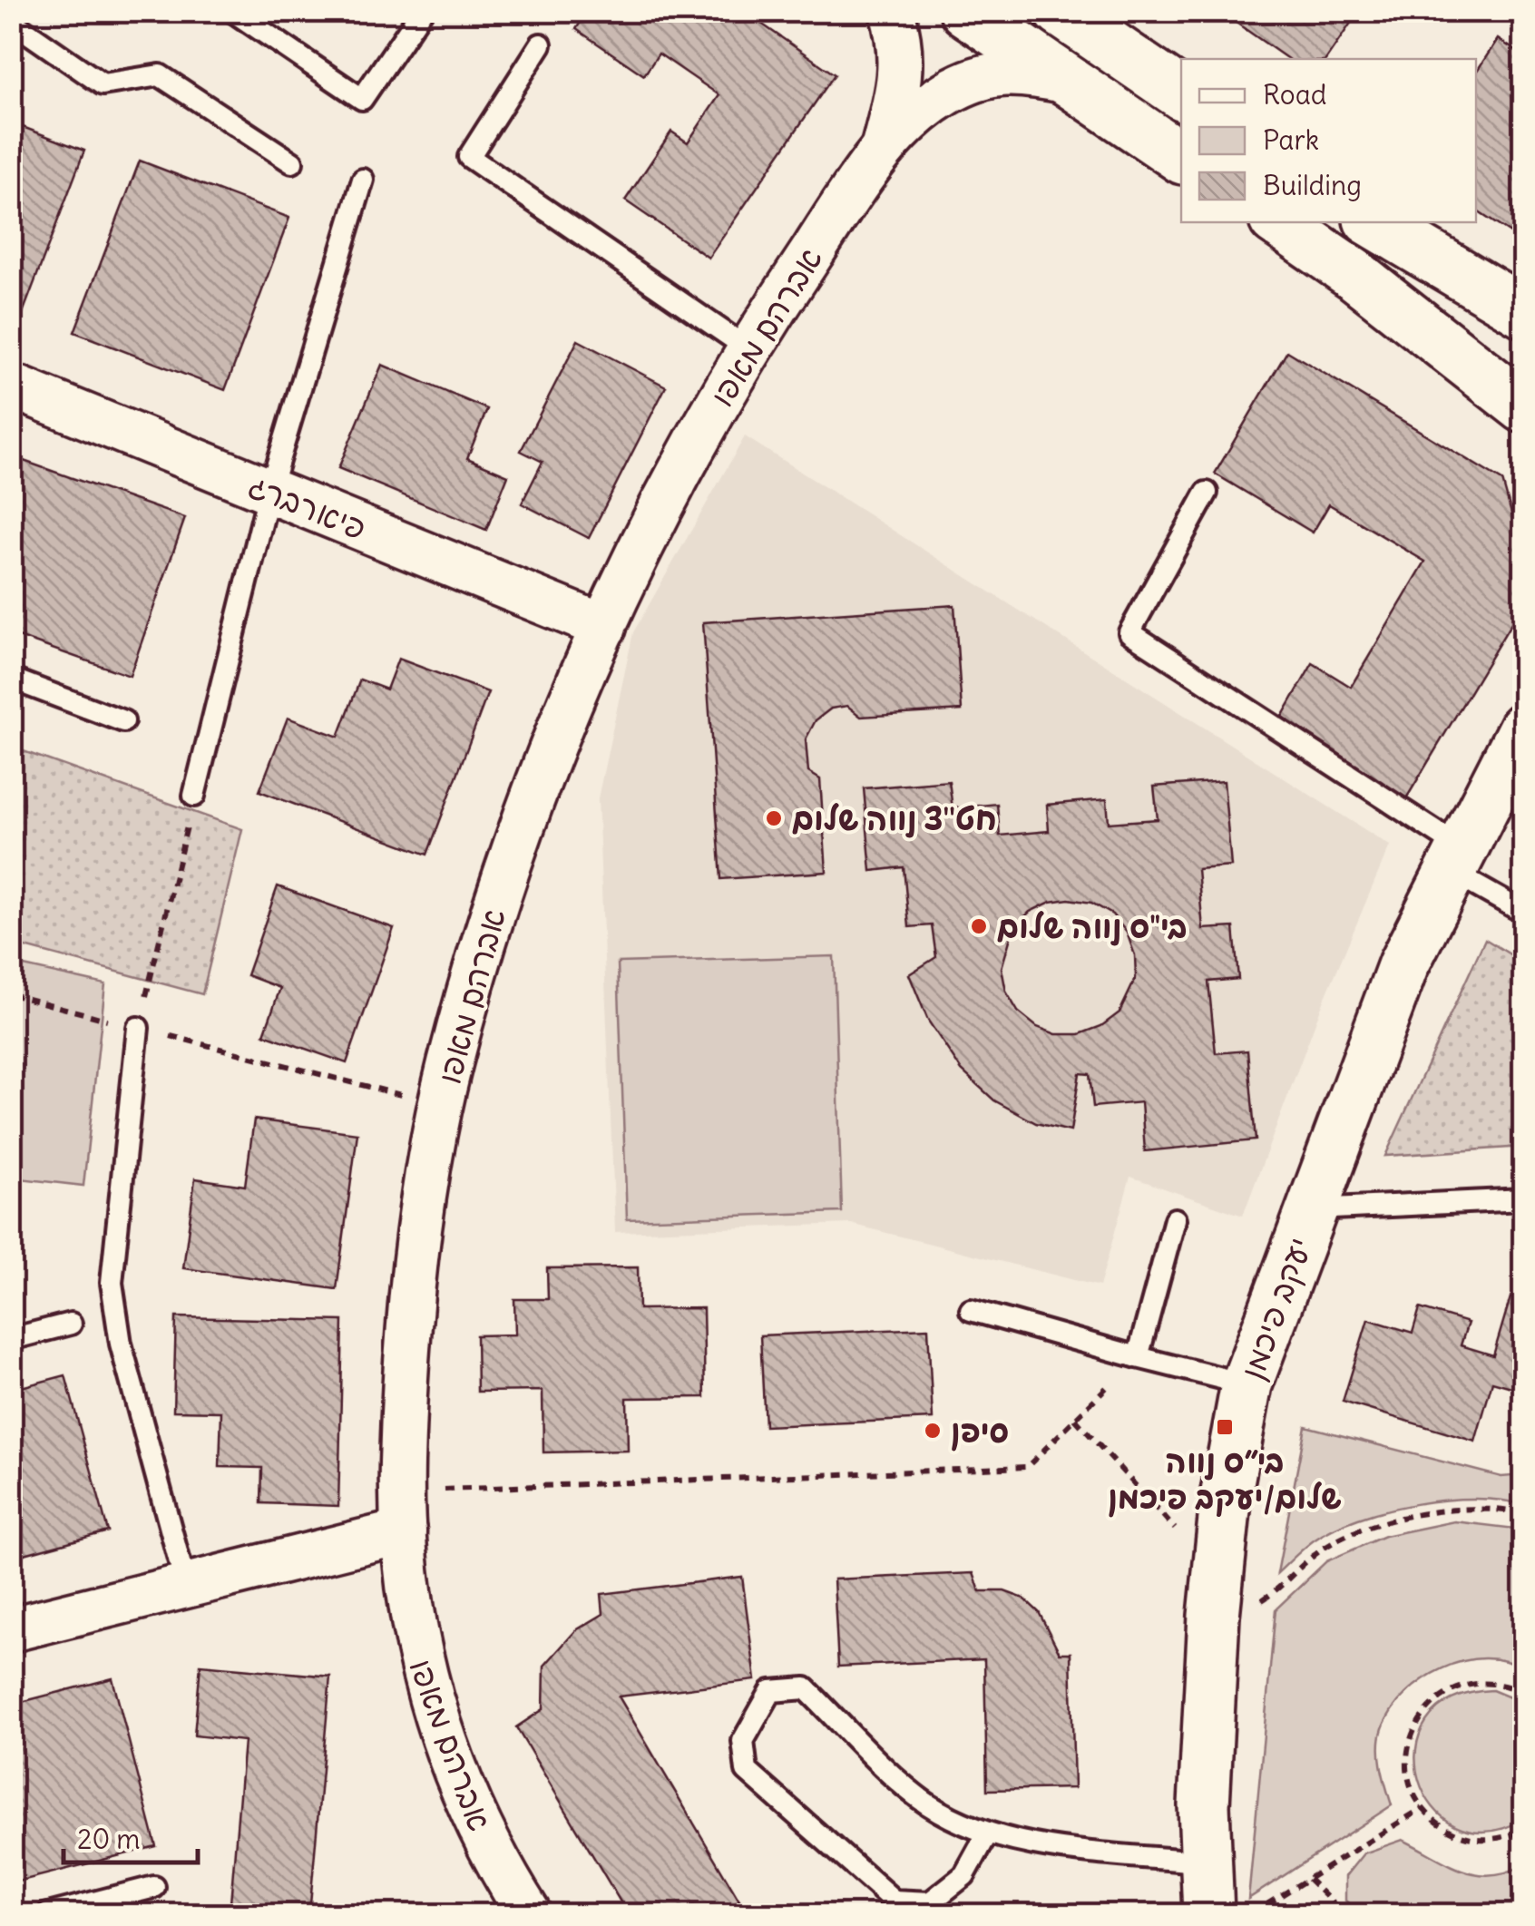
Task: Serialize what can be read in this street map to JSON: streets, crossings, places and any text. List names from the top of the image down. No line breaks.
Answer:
{"streets":{"street":["אברהם מאפו","פיארברג","יעקב פיכמן"]},"crossings":[["אברהם מאפו","פיארברג"]],"places":{"other":["חט''צ נווה שלום","בי\"ס נווה שלום","סיפן"],"transit":["בי״ס נווה שלום/יעקב פיכמן"]},"legend":["Road","Park","Building"],"scale_bar":"20 m"}
